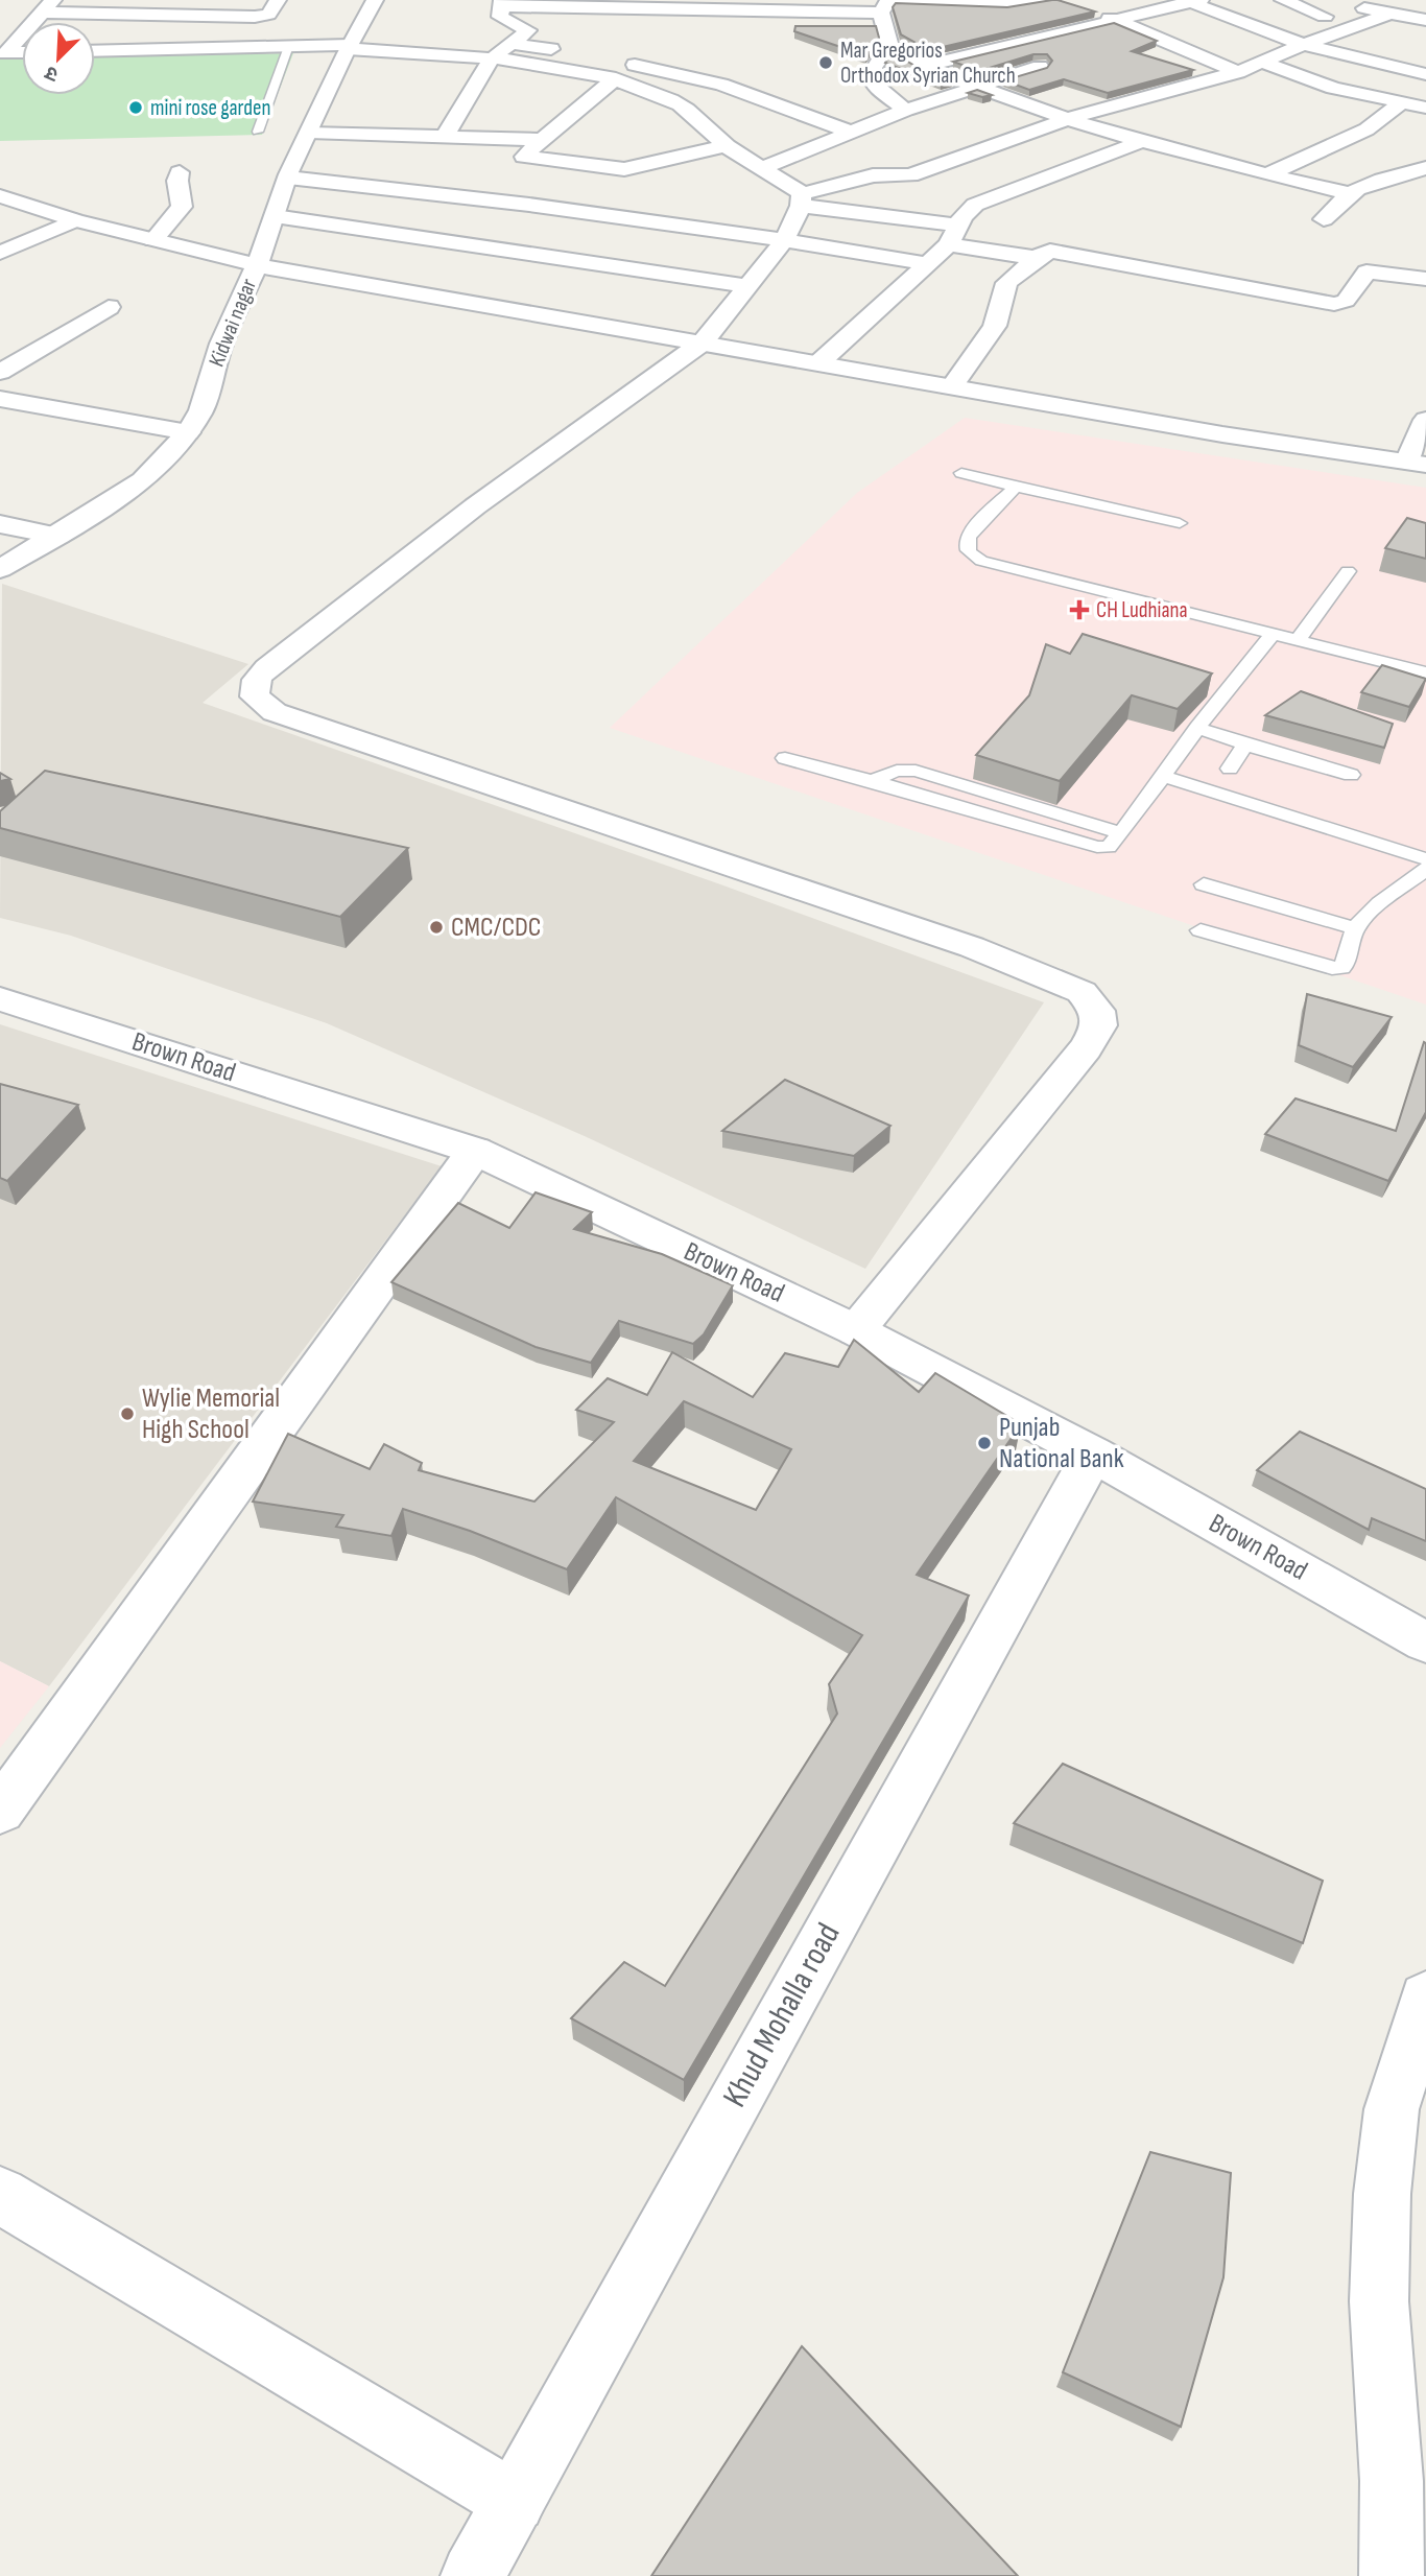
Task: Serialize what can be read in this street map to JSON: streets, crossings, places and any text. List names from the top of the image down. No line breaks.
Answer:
{"streets":{"street":["Kidwai nagar","Brown Road","Khud Mohalla road"]},"crossings":[["Brown Road","Khud Mohalla road"]],"places":{"other":["Mar Gregorios Orthodox Syrian Church","mini rose garden","CMC/CDC","Wylie Memorial High School","Punjab National Bank"],"health":["CH Ludhiana"]},"north":"bottom left"}
